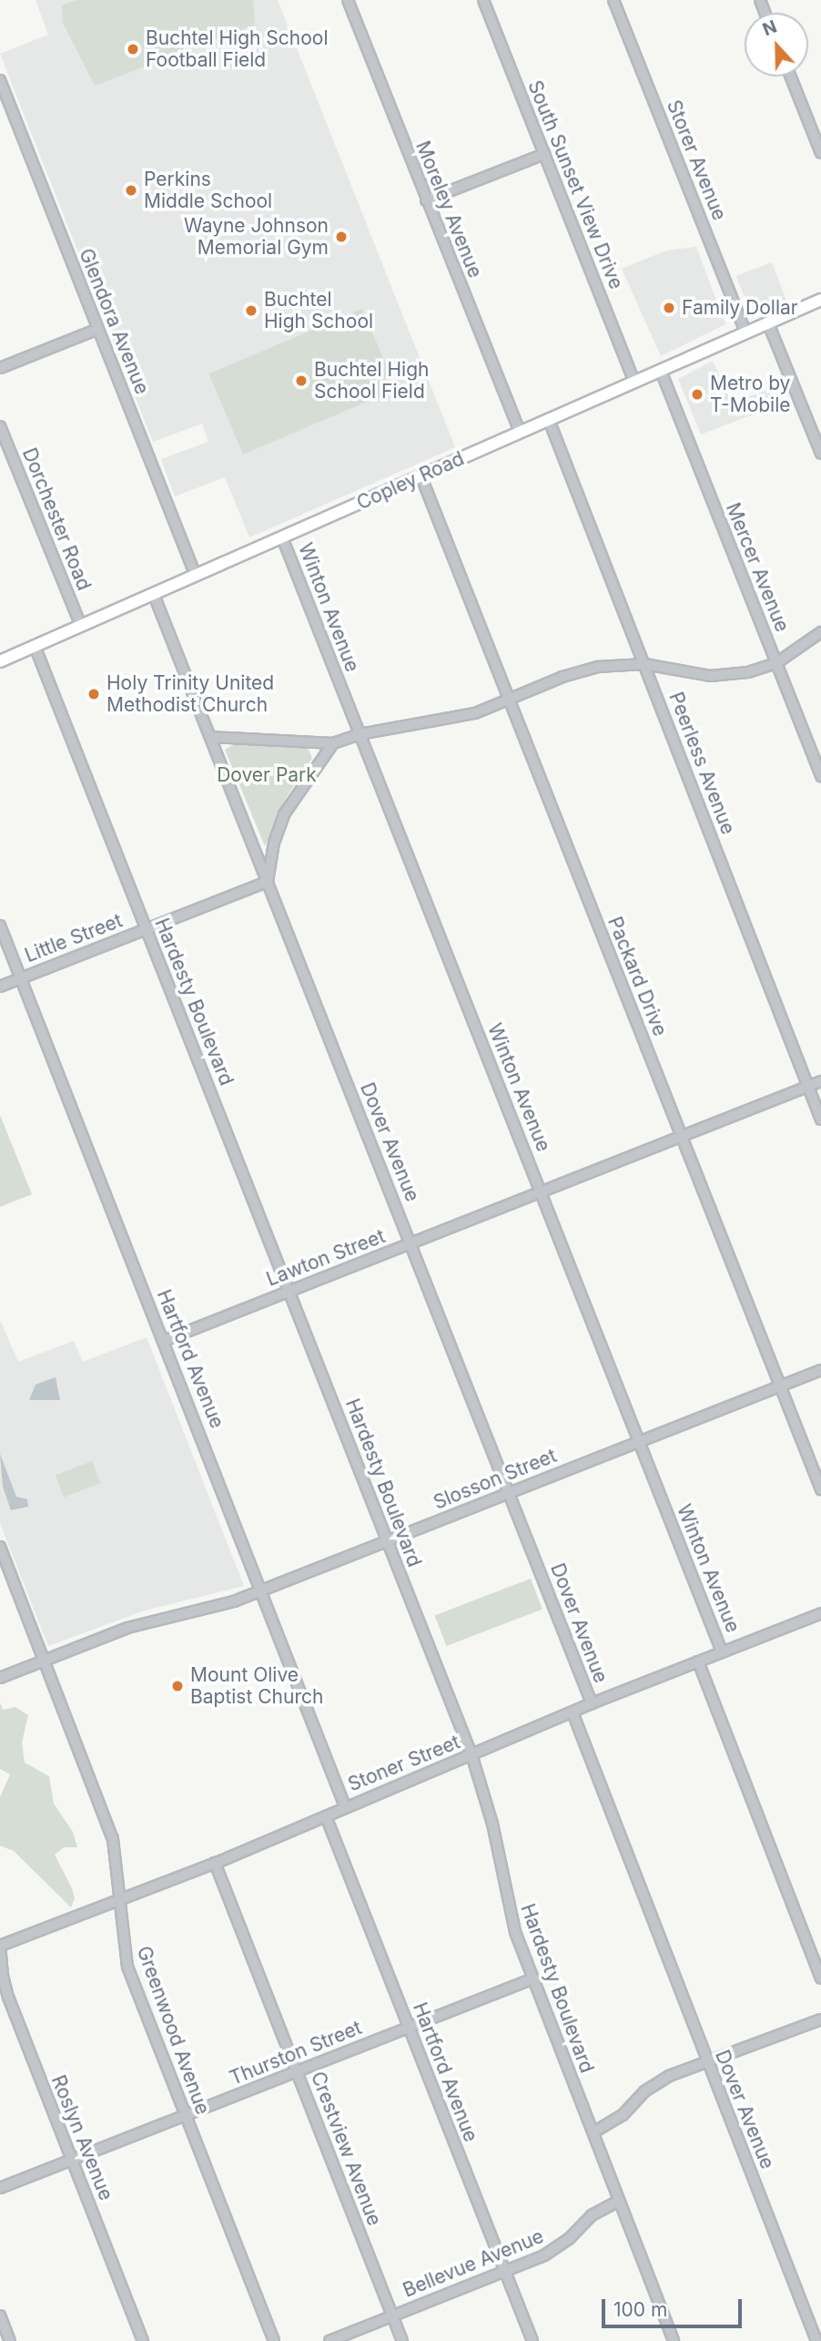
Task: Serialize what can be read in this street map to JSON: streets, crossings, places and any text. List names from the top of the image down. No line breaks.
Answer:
{"streets":{"main road":["Copley Road"],"street":["Storer Avenue","South Sunset View Drive","Moreley Avenue","Glendora Avenue","Dorchester Road","Mercer Avenue","Winton Avenue","Peerless Avenue","Little Street","Packard Drive","Hardesty Boulevard","Dover Avenue","Lawton Street","Hartford Avenue","Slosson Street","Stoner Street","Greenwood Avenue","Thurston Street","Roslyn Avenue","Crestview Avenue","Bellevue Avenue"]},"crossings":[["Storer Avenue","Copley Road"],["South Sunset View Drive","Copley Road"],["Moreley Avenue","Copley Road"],["Glendora Avenue","Copley Road"],["Copley Road","Dorchester Road"],["Copley Road","Mercer Avenue"],["Copley Road","Winton Avenue"],["Copley Road","Peerless Avenue"],["Copley Road","Packard Drive"],["Copley Road","Hardesty Boulevard"],["Copley Road","Dover Avenue"],["Winton Avenue","Lawton Street"],["Winton Avenue","Slosson Street"],["Winton Avenue","Stoner Street"],["Peerless Avenue","Lawton Street"],["Little Street","Hardesty Boulevard"],["Little Street","Dover Avenue"],["Little Street","Hartford Avenue"],["Packard Drive","Lawton Street"],["Packard Drive","Slosson Street"],["Hardesty Boulevard","Lawton Street"],["Hardesty Boulevard","Slosson Street"],["Hardesty Boulevard","Stoner Street"],["Hardesty Boulevard","Thurston Street"],["Hardesty Boulevard","Bellevue Avenue"],["Dover Avenue","Lawton Street"],["Dover Avenue","Slosson Street"],["Dover Avenue","Stoner Street"],["Lawton Street","Hartford Avenue"],["Hartford Avenue","Slosson Street"],["Hartford Avenue","Stoner Street"],["Hartford Avenue","Thurston Street"],["Hartford Avenue","Bellevue Avenue"],["Slosson Street","Greenwood Avenue"],["Stoner Street","Greenwood Avenue"],["Stoner Street","Roslyn Avenue"],["Stoner Street","Crestview Avenue"],["Greenwood Avenue","Thurston Street"],["Thurston Street","Roslyn Avenue"],["Thurston Street","Crestview Avenue"],["Crestview Avenue","Bellevue Avenue"]],"parks":["Dover Park"],"places":["Buchtel High School Football Field","Perkins Middle School","Wayne Johnson Memorial Gym","Family Dollar","Buchtel High School","Buchtel High School Field","Metro by T-Mobile","Holy Trinity United Methodist Church","Mount Olive Baptist Church"],"scale_bar":"100 m","north":"top"}
